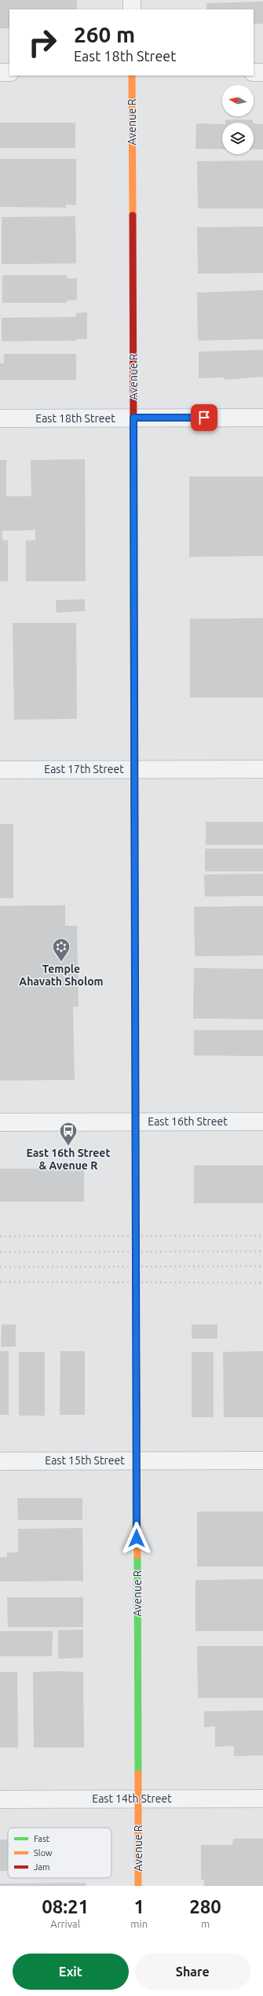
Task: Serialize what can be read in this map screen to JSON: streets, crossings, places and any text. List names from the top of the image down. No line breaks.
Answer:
{"streets":{"street":["Avenue R","East 18th Street","East 17th Street","East 16th Street","East 15th Street","East 14th Street"]},"crossings":[["Avenue R","East 18th Street"],["Avenue R","East 17th Street"],["Avenue R","East 16th Street"],["Avenue R","East 15th Street"],["Avenue R","East 14th Street"]],"places":{"synagogue":["Temple Ahavath Sholom"],"bus stop":["East 16th Street & Avenue R"]},"legend":["Fast","Slow","Jam"],"north":"left","page":{"turn":["260 m","East 18th Street"],"eta":["08:21","Arrival","1","min","280","m"],"buttons":["Exit","Share"]}}
